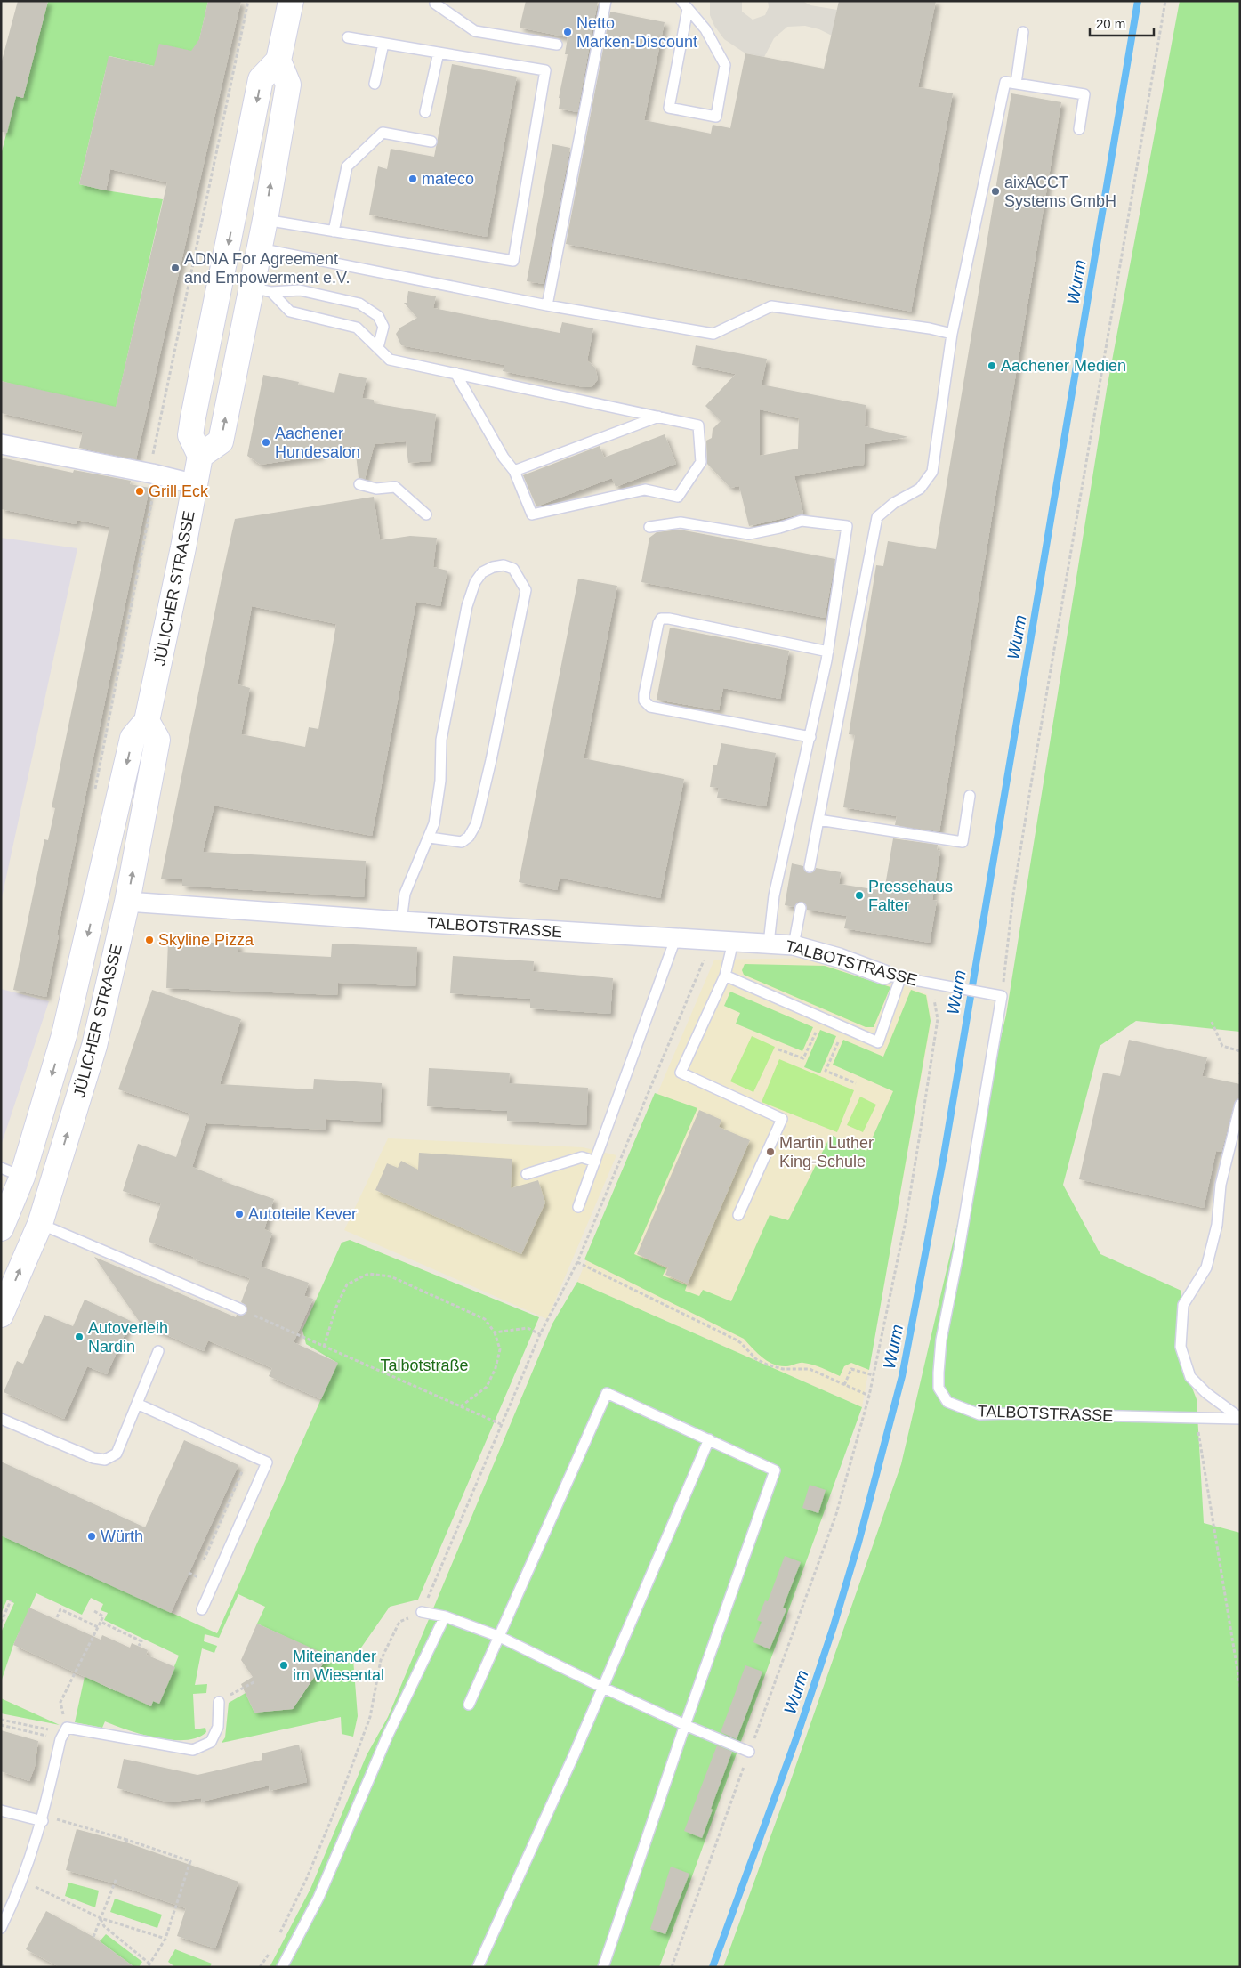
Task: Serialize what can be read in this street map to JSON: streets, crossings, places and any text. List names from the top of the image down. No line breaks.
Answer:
{"streets":{"main road":["JÜLICHER STRASSE"],"street":["TALBOTSTRASSE"]},"crossings":[["JÜLICHER STRASSE","TALBOTSTRASSE"]],"water":["Wurm"],"parks":["Talbotstraße"],"places":["Netto Marken-Discount","mateco","aixACCT Systems GmbH","ADNA For Agreement and Empowerment e.V.","Aachener Medien","Aachener Hundesalon","Grill Eck","Pressehaus Falter","Skyline Pizza","Martin Luther King-Schule","Autoteile Kever","Autoverleih Nardin","Würth","Miteinander im Wiesental"],"scale_bar":"20 m"}
